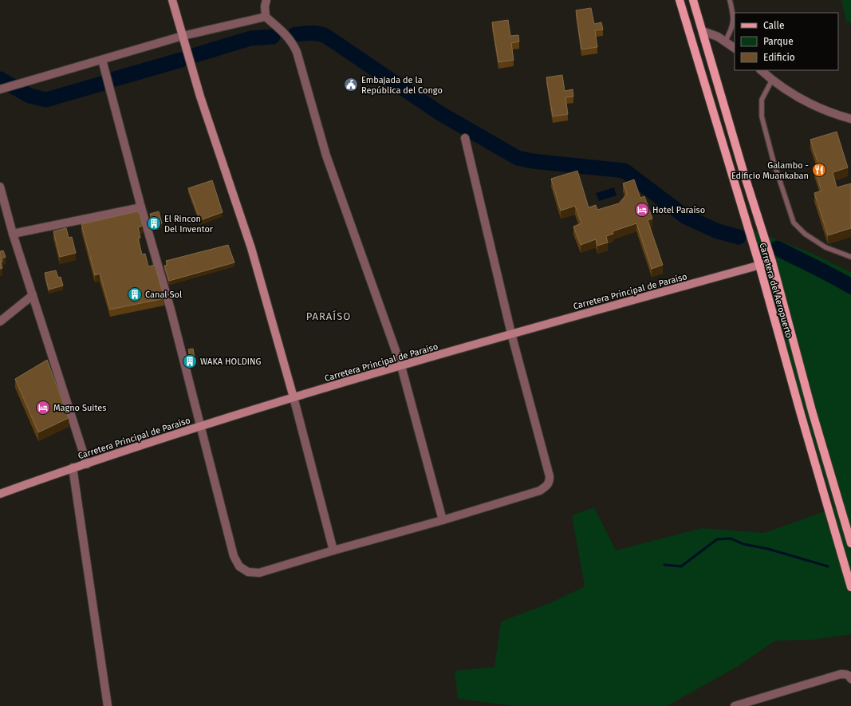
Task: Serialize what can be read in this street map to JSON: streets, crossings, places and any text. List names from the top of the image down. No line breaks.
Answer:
{"streets":{"main road":["Carretera del Aeropuerto"],"street":["Carretera Principal de Paraíso"]},"crossings":[["Carretera del Aeropuerto","Carretera Principal de Paraíso"]],"districts":["PARAÍSO"],"places":{"public building":["Embajada de la República del Congo"],"restaurant":["Galambo - Edificio Muankaban"],"hotel":["Hotel Paraíso","Magno Suites"],"building":["El Rincon Del Inventor","Canal Sol","WAKA HOLDING"]},"legend":["Calle","Parque","Edificio"]}
